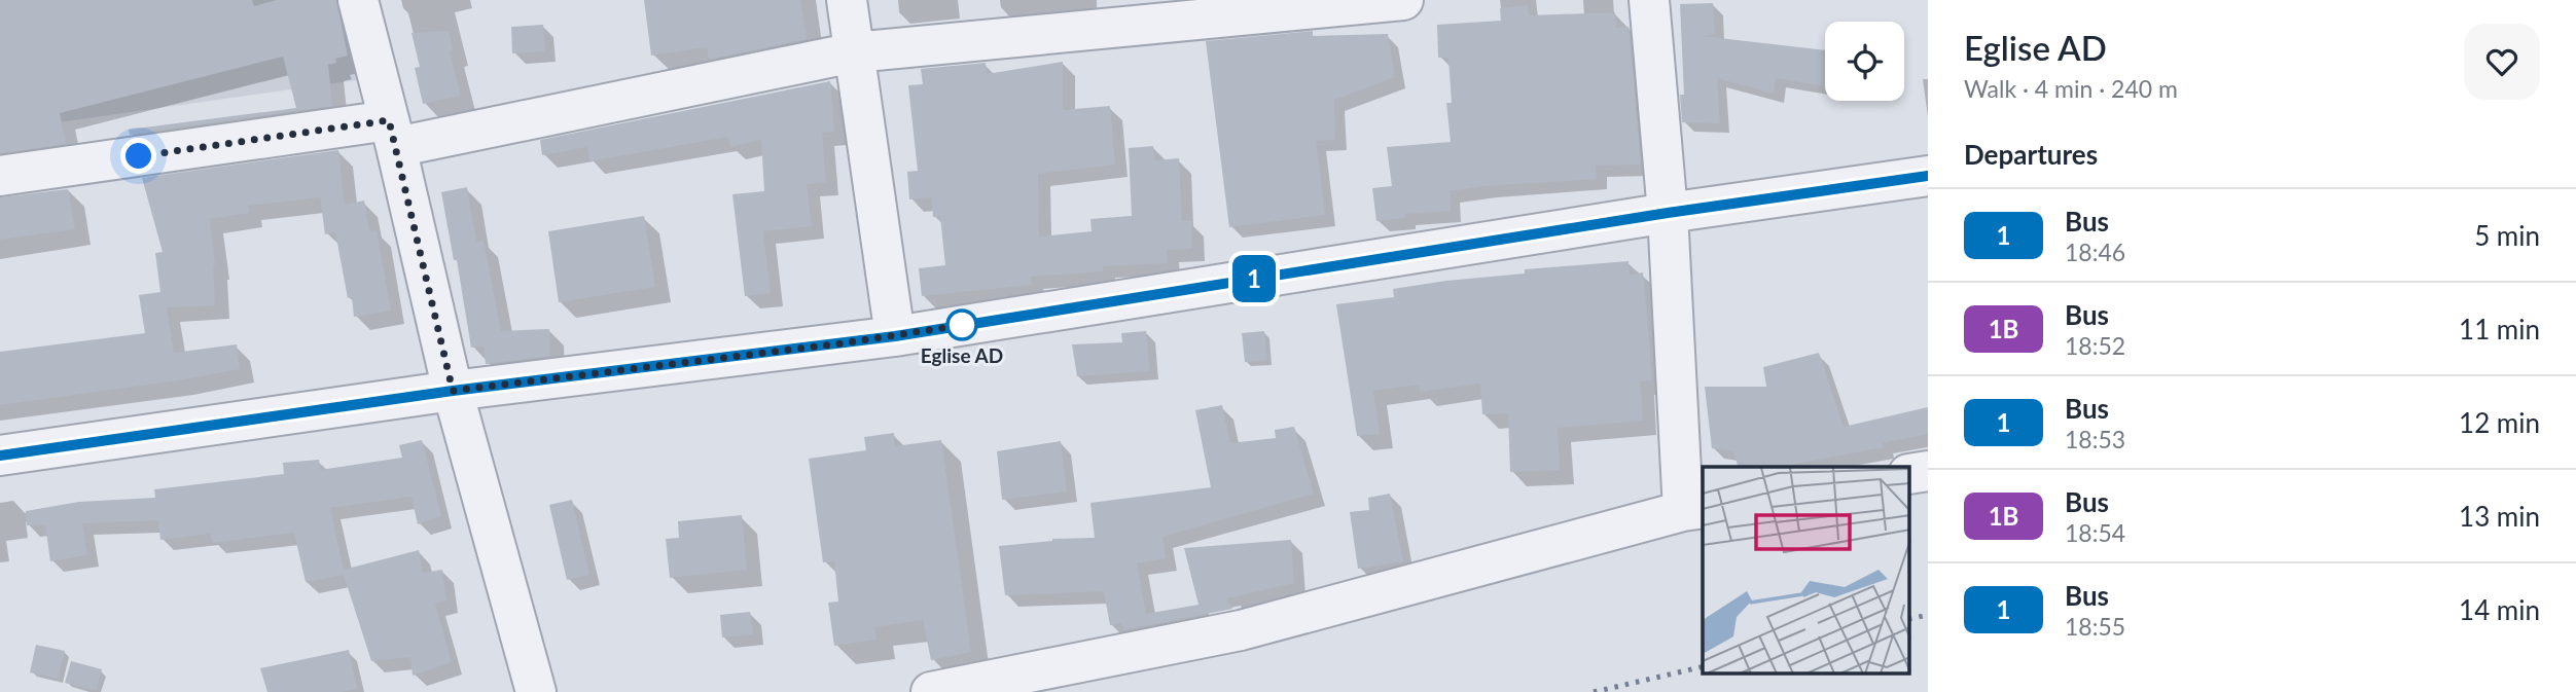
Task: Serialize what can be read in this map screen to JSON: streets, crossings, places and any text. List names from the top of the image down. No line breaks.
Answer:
{"places":["Eglise AD"],"lines":["bus line 1"],"page":{"on_map":"1","heading":[["Eglise AD","Walk · 4 min · 240 m"],"Departures"],"list":[{"mark":"1","name":"Bus","note":"18:46","value":"5 min"},{"mark":"1B","name":"Bus","note":"18:52","value":"11 min"},{"mark":"1","name":"Bus","note":"18:53","value":"12 min"},{"mark":"1B","name":"Bus","note":"18:54","value":"13 min"},{"mark":"1","name":"Bus","note":"18:55","value":"14 min"}]}}
